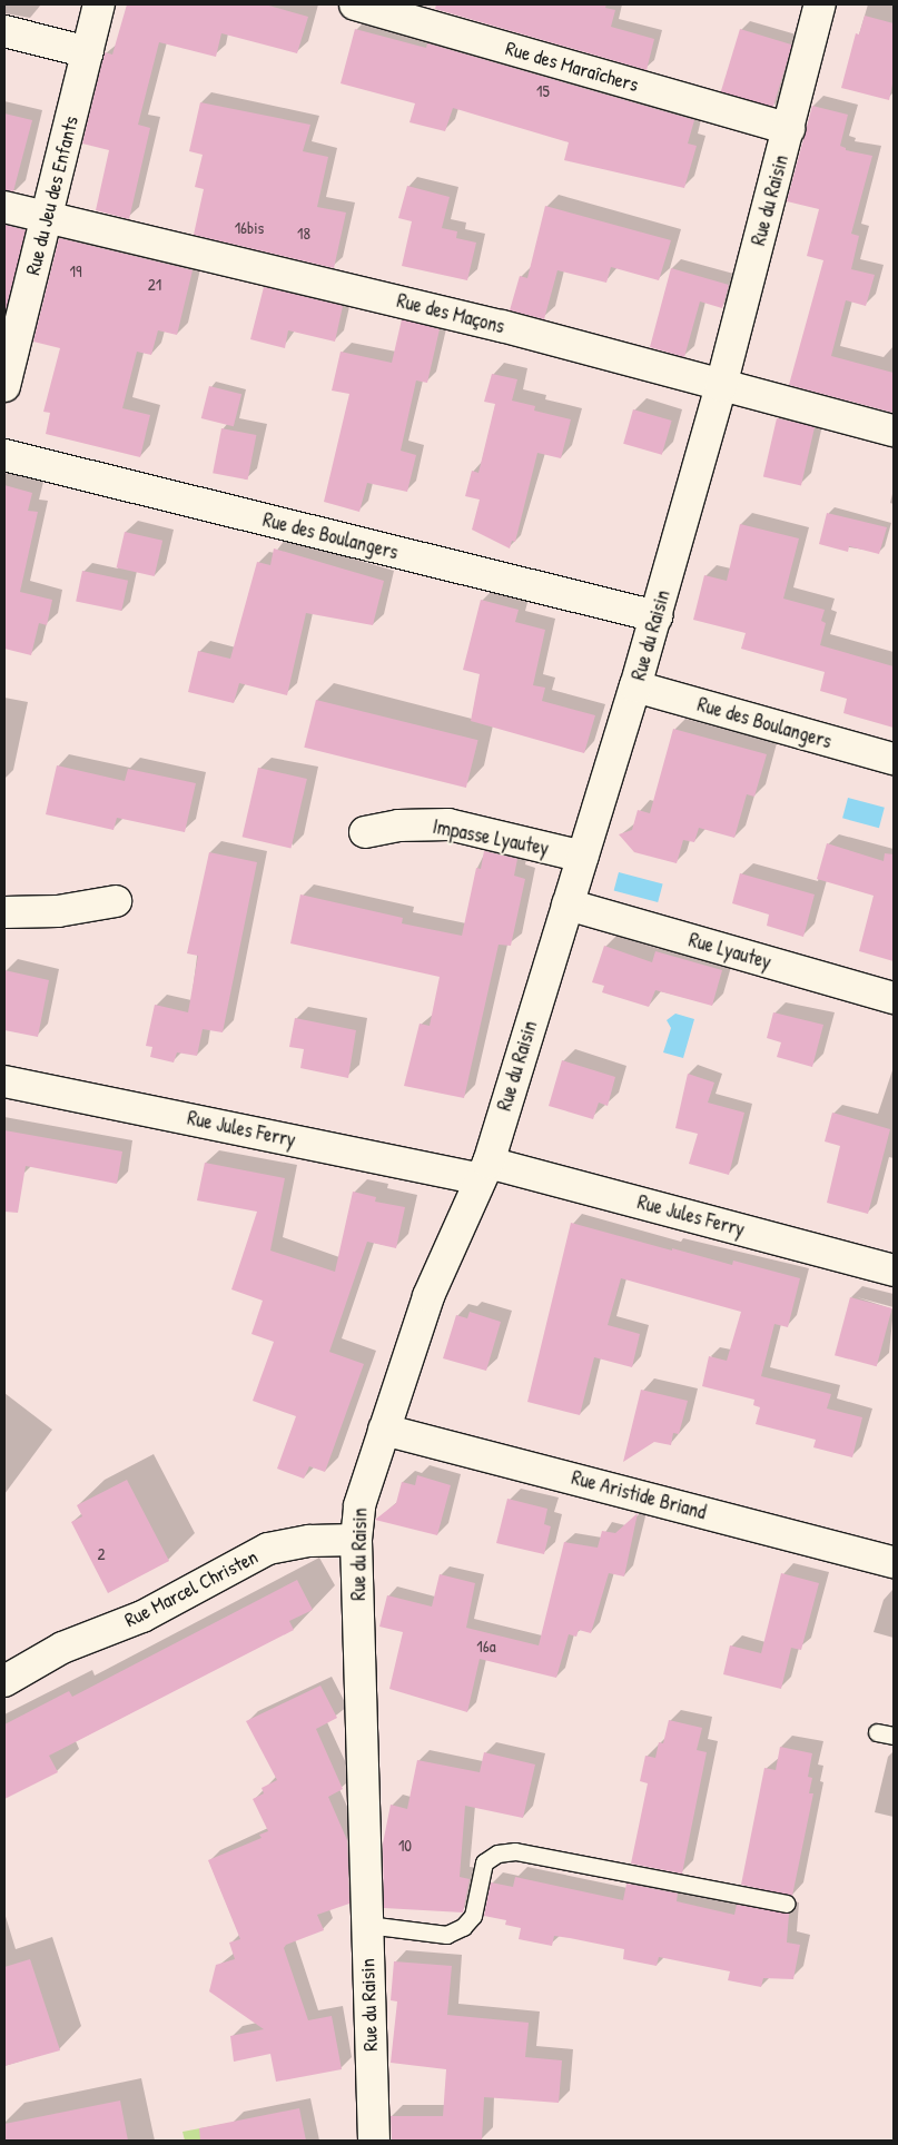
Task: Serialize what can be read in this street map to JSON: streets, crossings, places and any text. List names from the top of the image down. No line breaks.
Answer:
{"streets":{"street":["Rue des Maraîchers","Rue du Jeu des Enfants","Rue du Raisin","Rue des Maçons","Rue des Boulangers","Impasse Lyautey","Rue Lyautey","Rue Jules Ferry","Rue Aristide Briand","Rue Marcel Christen"]},"crossings":[["Rue des Maraîchers","Rue du Raisin"],["Rue du Jeu des Enfants","Rue des Maçons"],["Rue du Raisin","Rue des Maçons"],["Rue du Raisin","Rue des Boulangers"],["Rue du Raisin","Impasse Lyautey"],["Rue du Raisin","Rue Lyautey"],["Rue du Raisin","Rue Jules Ferry"],["Rue du Raisin","Rue Aristide Briand"],["Rue du Raisin","Rue Marcel Christen"]],"house_numbers":["15","16bis","18","19","21","2","16a","10"]}
